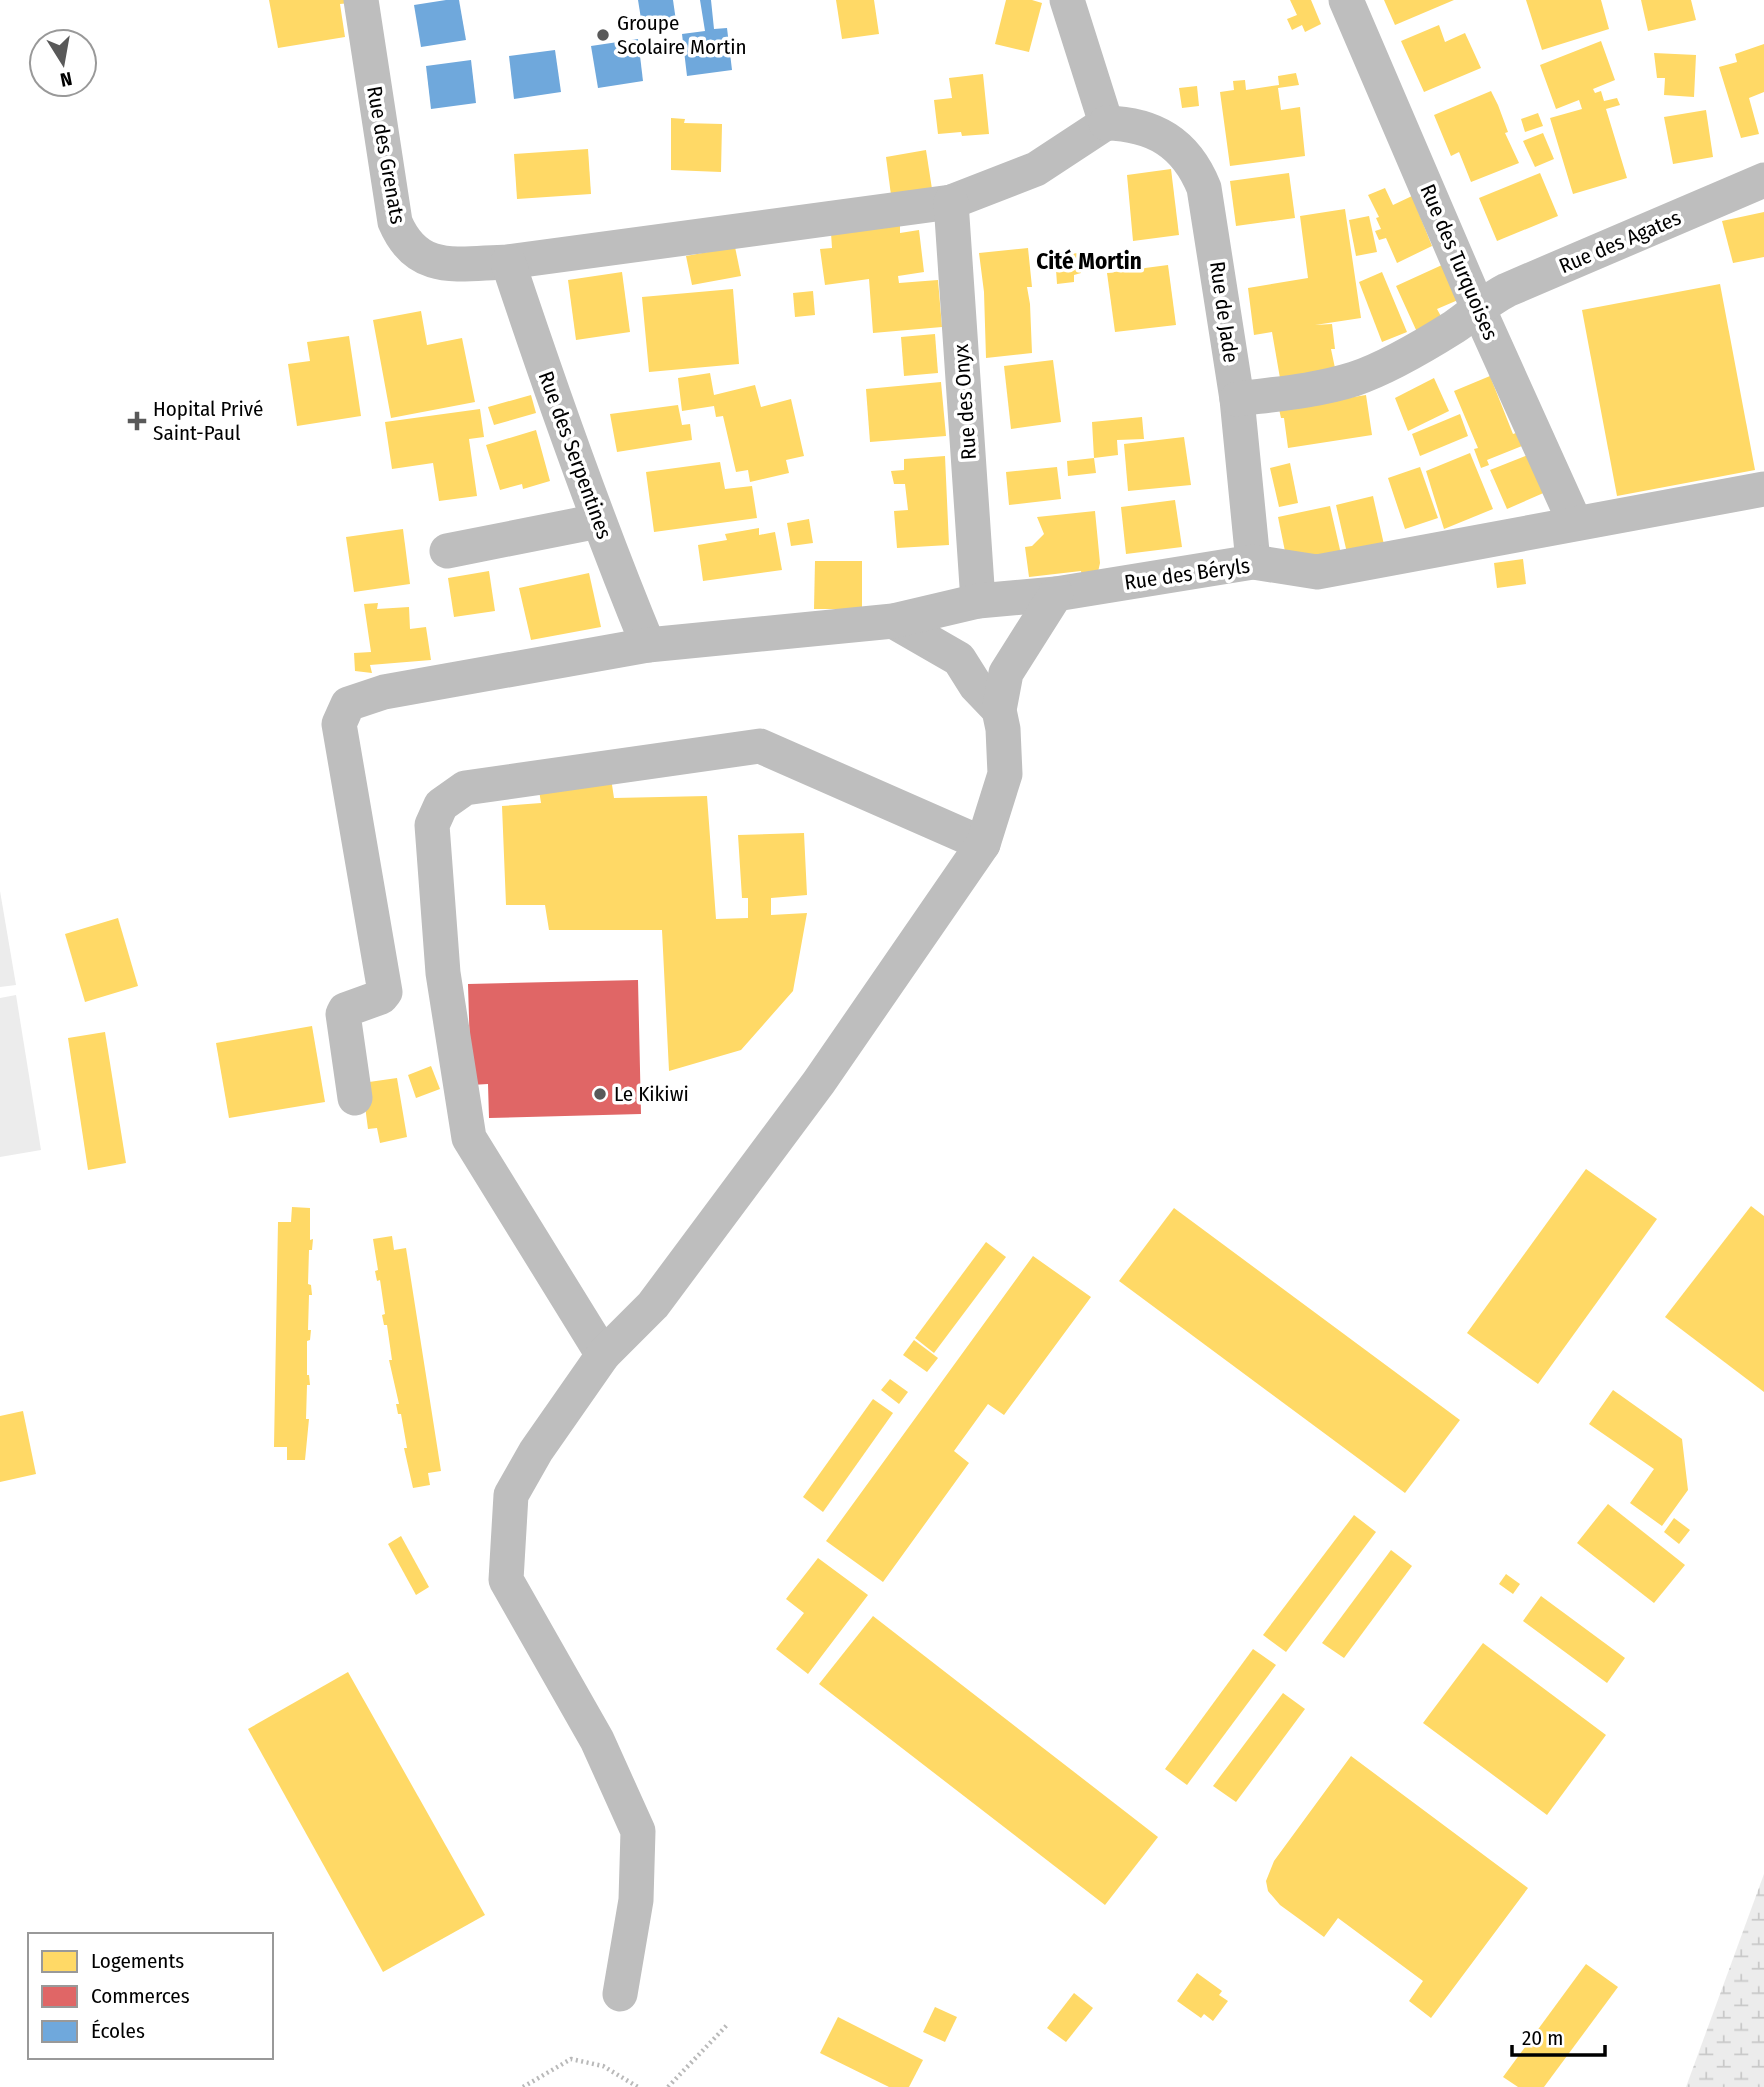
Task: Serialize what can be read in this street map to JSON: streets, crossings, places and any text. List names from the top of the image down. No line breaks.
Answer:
{"streets":{"street":["Rue des Grenats","Rue des Agates","Rue des Turquoises","Rue de Jade","Rue des Onyx","Rue des Serpentines","Rue des Béryls"]},"crossings":[["Rue des Grenats","Rue de Jade"],["Rue des Grenats","Rue des Onyx"],["Rue des Grenats","Rue des Serpentines"],["Rue des Agates","Rue des Turquoises"],["Rue des Agates","Rue de Jade"],["Rue des Turquoises","Rue des Béryls"],["Rue de Jade","Rue des Béryls"],["Rue des Onyx","Rue des Béryls"],["Rue des Serpentines","Rue des Béryls"]],"districts":["Cité Mortin"],"places":{"other":["Groupe Scolaire Mortin","Le Kikiwi"],"health":["Hopital Privé Saint-Paul"]},"legend":["Logements","Commerces","Écoles"],"scale_bar":"20 m","north":"bottom"}
